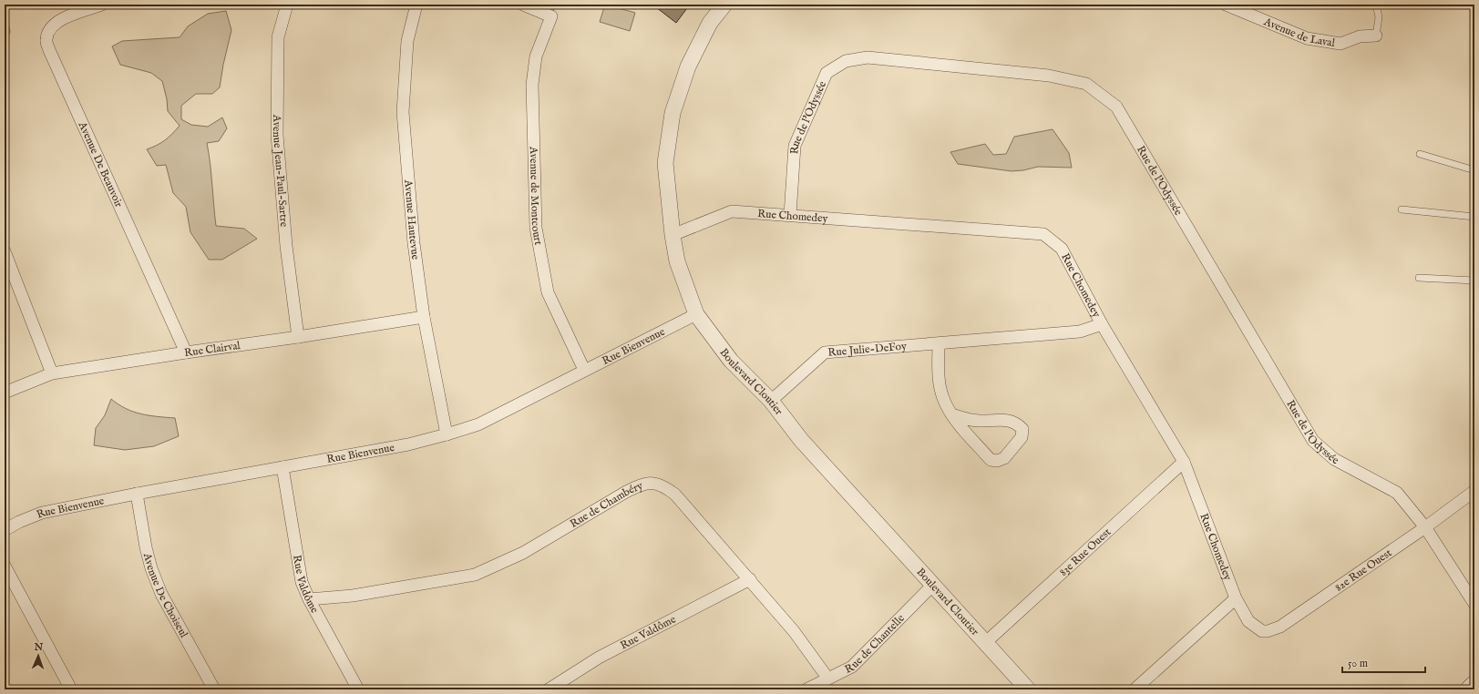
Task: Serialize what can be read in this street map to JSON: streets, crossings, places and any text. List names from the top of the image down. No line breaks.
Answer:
{"streets":{"street":["Avenue de Laval","Rue de l'Odyssée","Avenue De Beauvoir","Avenue Jean-Paul-Sartre","Avenue de Montcourt","Rue Chomedey","Avenue Hautevue","Rue Bienvenue","Rue Clairval","Rue Julie-DeFoy","Boulevard Cloutier","Rue de Chambéry","83e Rue Ouest","82e Rue Ouest","Rue Valdôme","Avenue De Choiseul","Rue de Chantelle"]},"crossings":[["Rue de l'Odyssée","Rue Chomedey"],["Rue de l'Odyssée","82e Rue Ouest"],["Avenue De Beauvoir","Rue Clairval"],["Avenue Jean-Paul-Sartre","Rue Clairval"],["Avenue de Montcourt","Rue Bienvenue"],["Rue Chomedey","Rue Julie-DeFoy"],["Rue Chomedey","Boulevard Cloutier"],["Rue Chomedey","83e Rue Ouest"],["Rue Chomedey","82e Rue Ouest"],["Avenue Hautevue","Rue Bienvenue"],["Avenue Hautevue","Rue Clairval"],["Rue Bienvenue","Boulevard Cloutier"],["Rue Bienvenue","Rue Valdôme"],["Rue Bienvenue","Avenue De Choiseul"],["Rue Julie-DeFoy","Boulevard Cloutier"],["Boulevard Cloutier","83e Rue Ouest"],["Boulevard Cloutier","Rue de Chantelle"],["Rue de Chambéry","Rue Valdôme"],["Rue de Chambéry","Rue de Chantelle"]],"scale_bar":"50 m","north":"top"}
